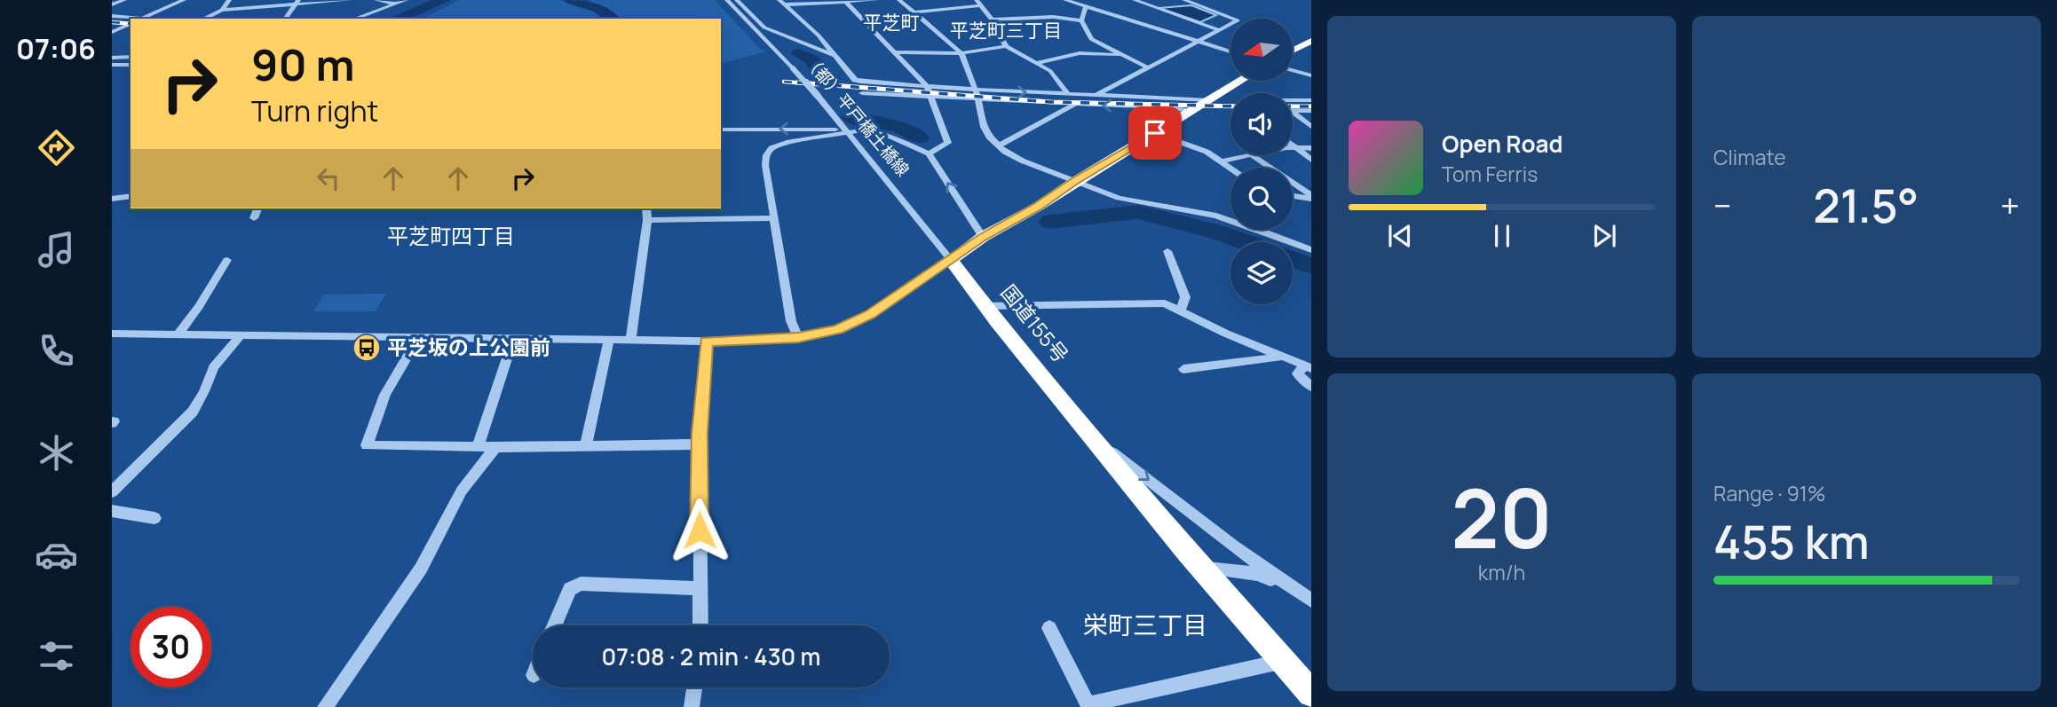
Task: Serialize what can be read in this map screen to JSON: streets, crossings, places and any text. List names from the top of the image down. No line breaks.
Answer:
{"streets":{"highway":["国道155号"],"street":["（都）平戸橋土橋線"]},"crossings":[["（都）平戸橋土橋線","国道155号"]],"districts":["平芝町","平芝町三丁目","平芝町四丁目","栄町三丁目"],"places":{"bus stop":["平芝坂の上公園前"]},"north":"left","page":{"tabs":"07:06","tile":["Climate",["20","km/h"],["Range · 91%","455 km"]],"turn":["90 m","Turn right"],"song":["Open Road","Tom Ferris"],"heat":["−","21.5°","+"],"limit":"30","trip":"07:08 · 2 min · 430 m"}}
